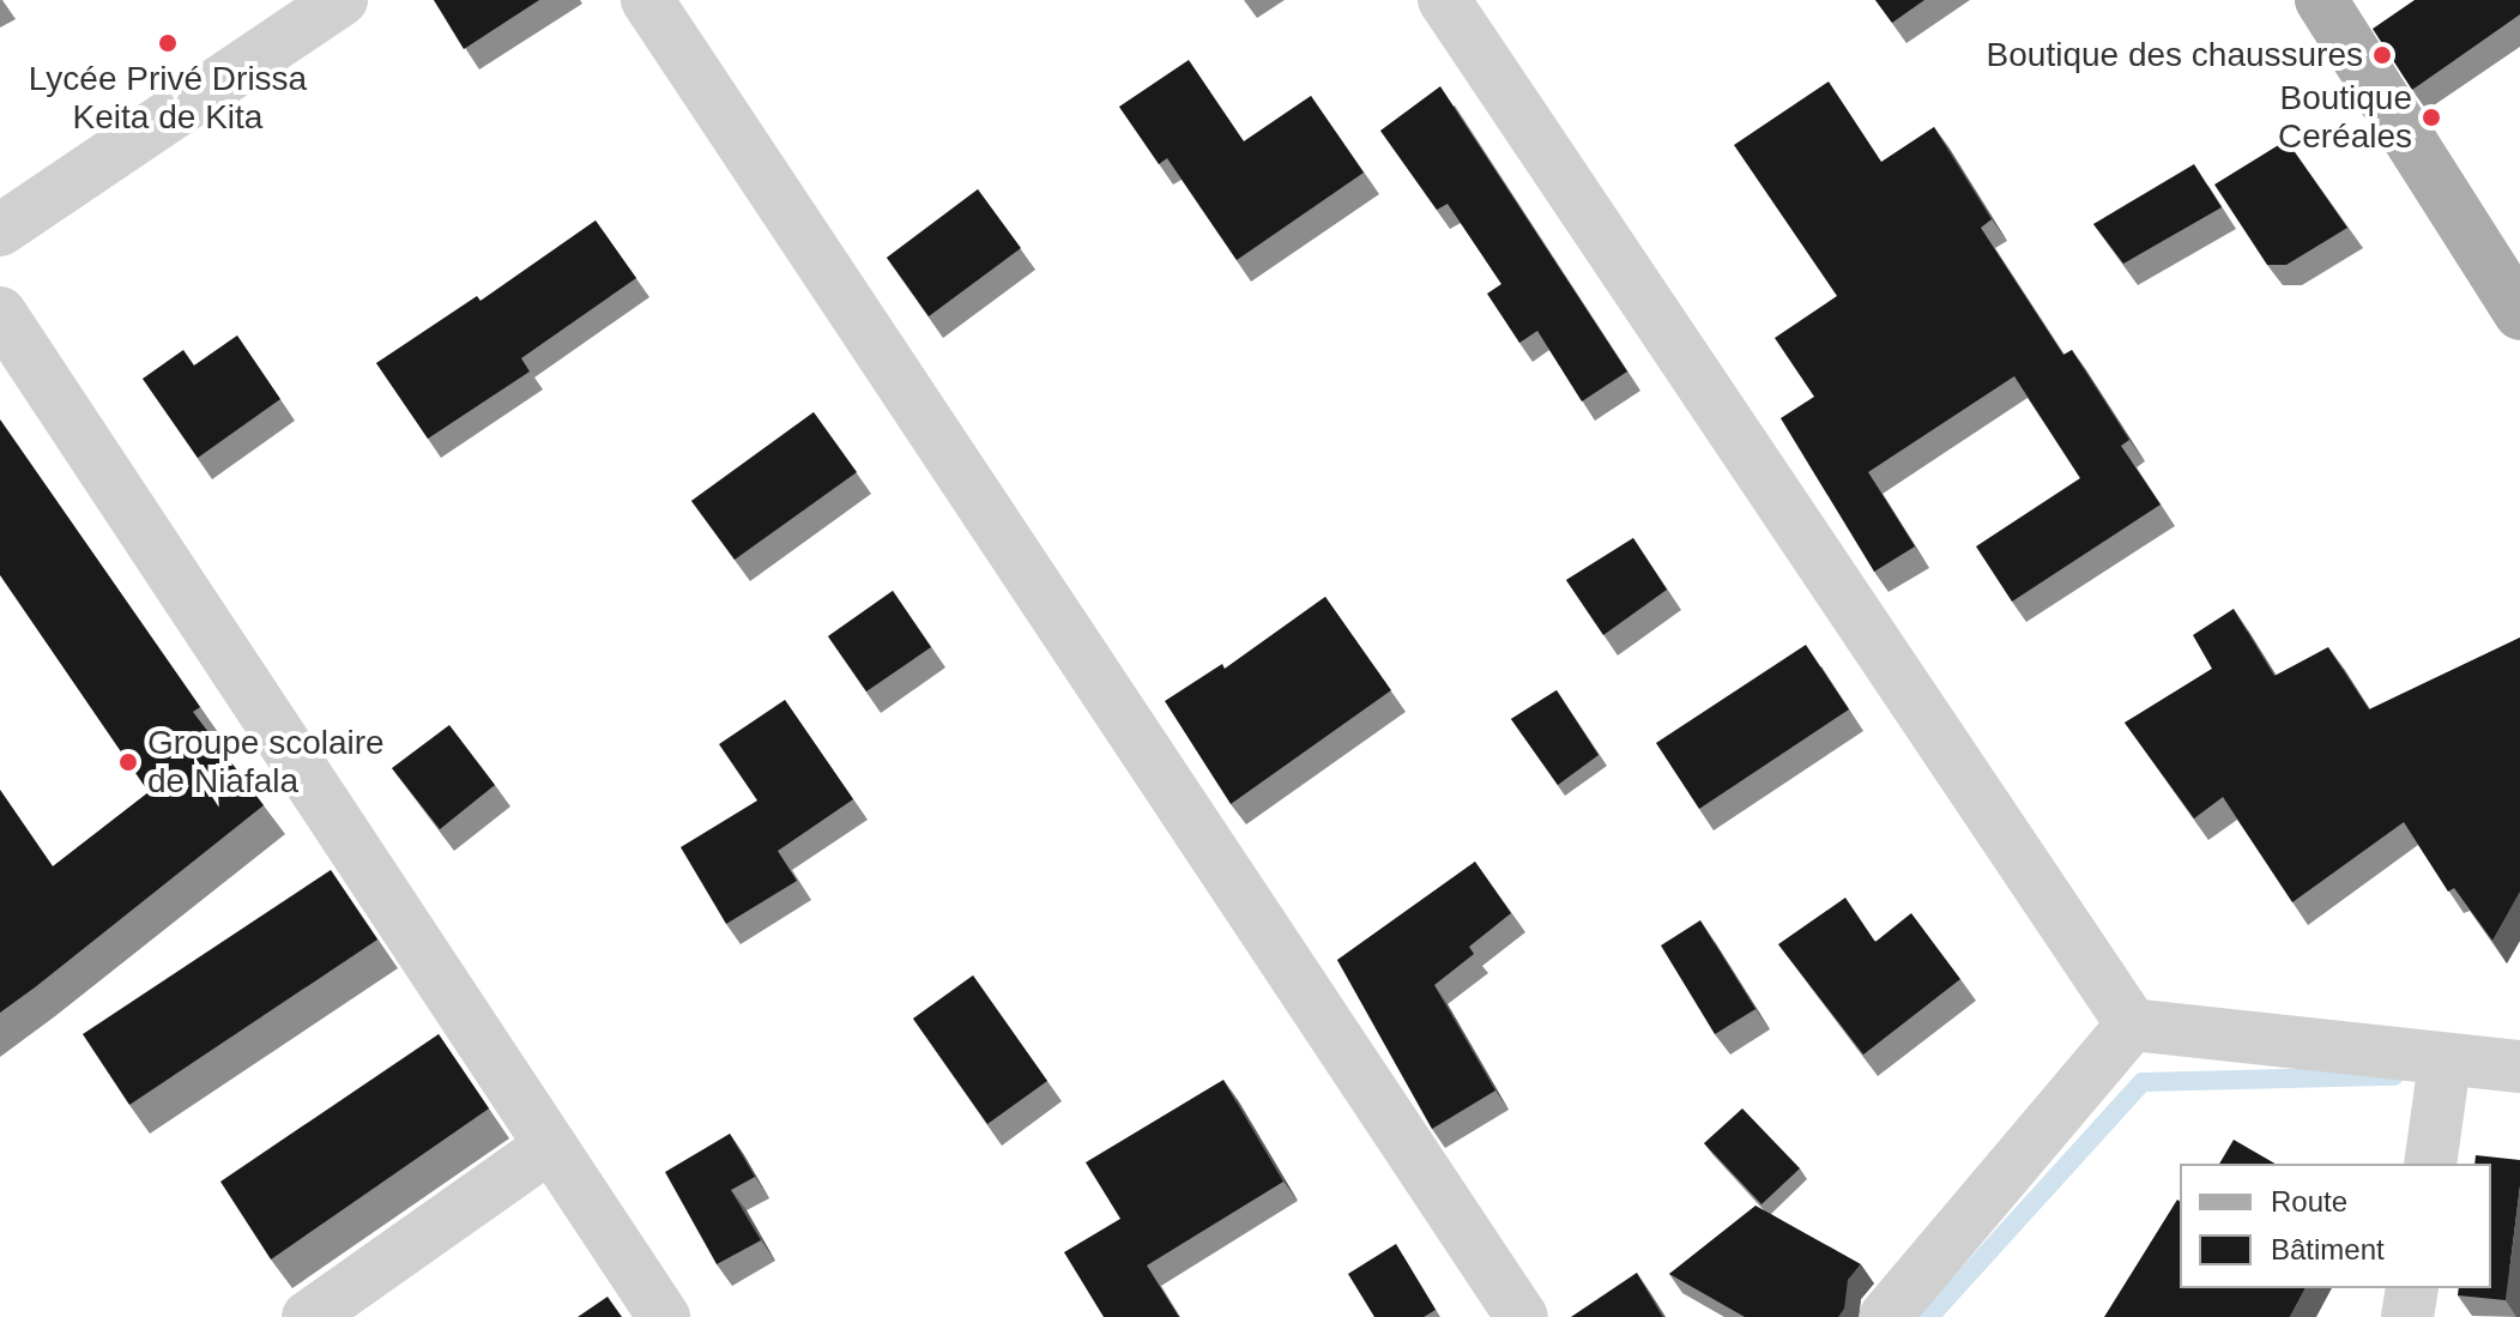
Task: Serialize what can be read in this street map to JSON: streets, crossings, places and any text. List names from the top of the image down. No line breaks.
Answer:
{"places":["Lycée Privé Drissa Keita de Kita","Boutique des chaussures","Boutique Ceréales","Groupe scolaire de Niafala"],"legend":["Route","Bâtiment"]}
